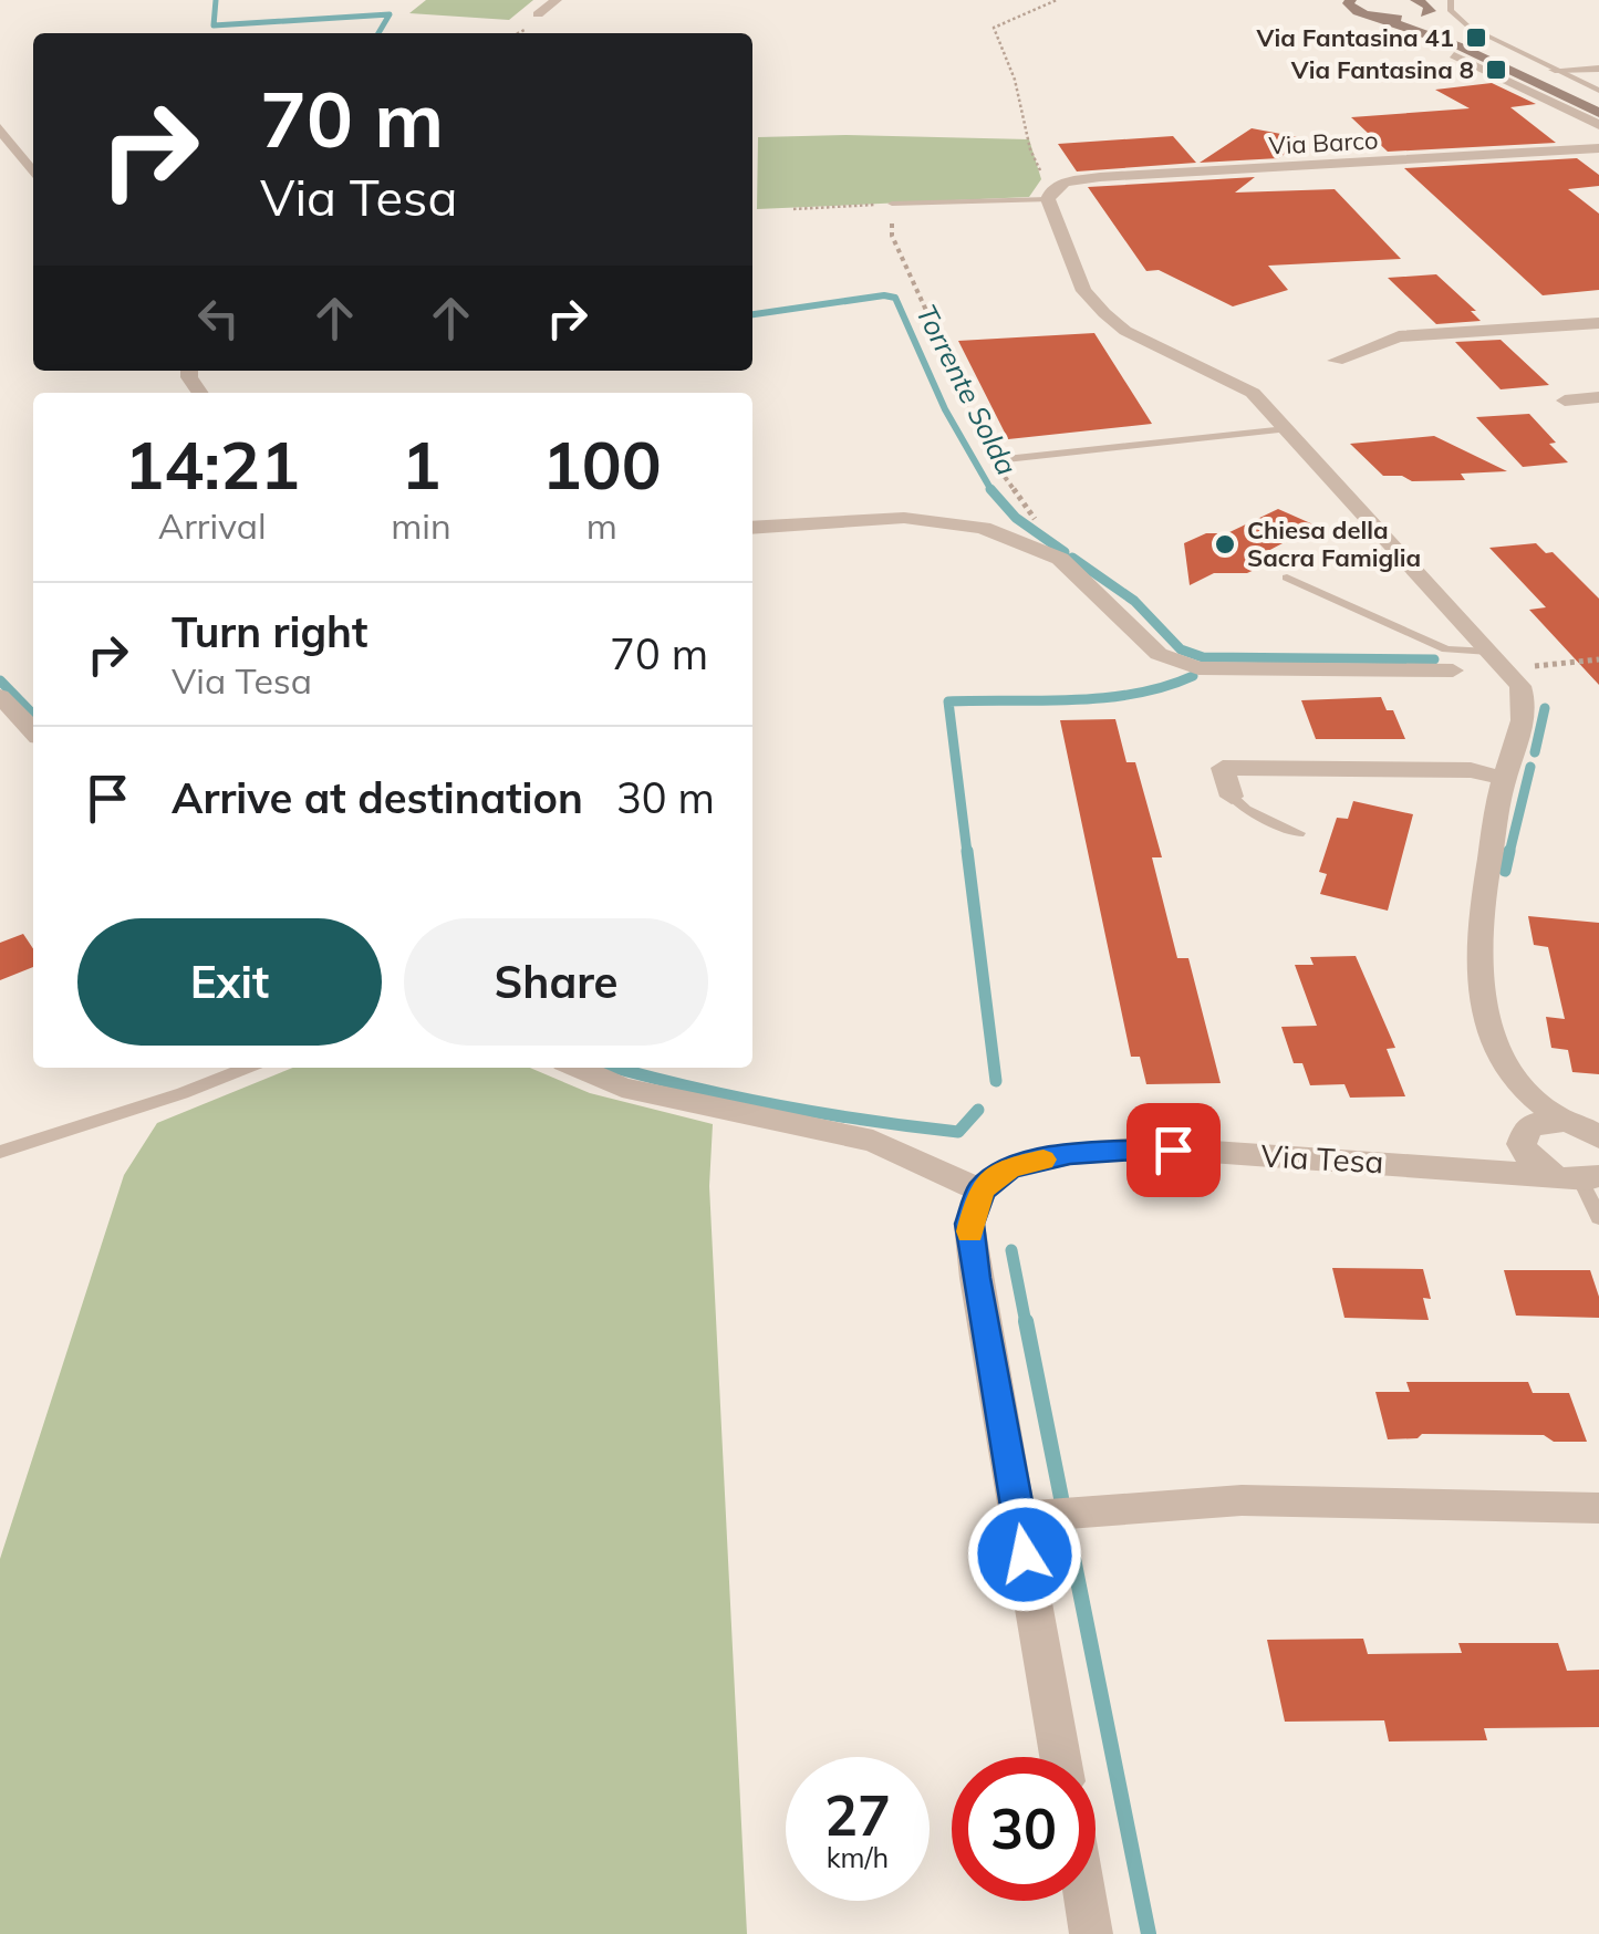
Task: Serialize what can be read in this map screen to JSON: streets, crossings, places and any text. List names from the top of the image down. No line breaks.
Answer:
{"streets":{"street":["Via Barco","Via Tesa"]},"water":["Torrente Solda"],"places":{"transit":["Via Fantasina 41","Via Fantasina 8"],"other":["Chiesa della Sacra Famiglia"]},"page":{"turn":["70 m","Via Tesa"],"eta":["14:21","Arrival","1","min","100","m"],"list":[{"name":"Turn right","note":"Via Tesa","value":"70 m"},{"name":"Arrive at destination","value":"30 m"}],"buttons":["Exit","Share"],"speed":"27 km/h","limit":"30"}}
